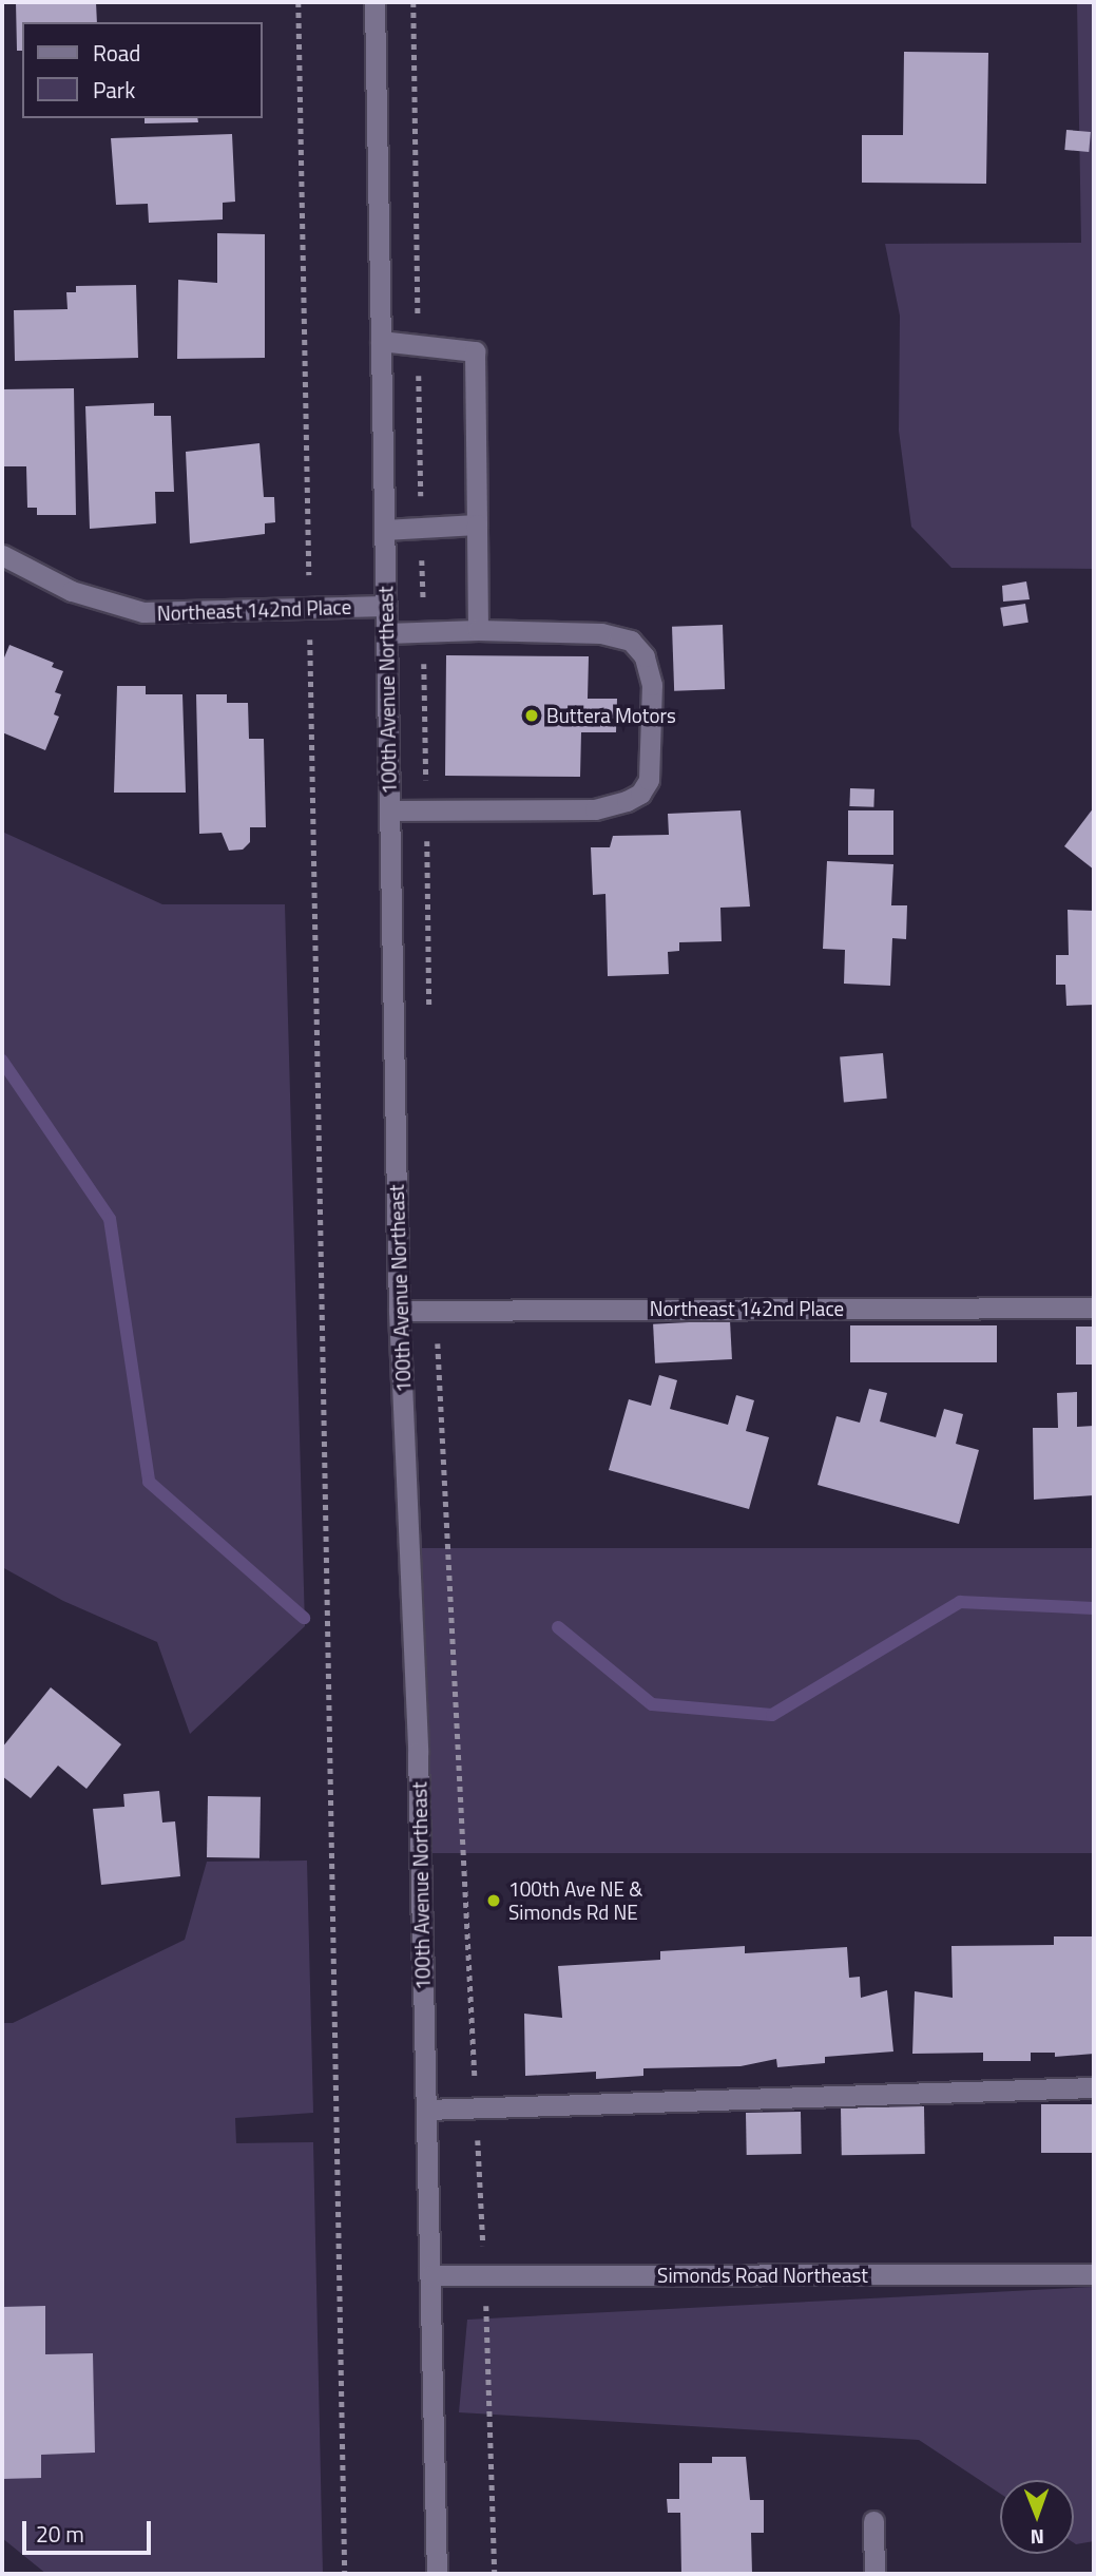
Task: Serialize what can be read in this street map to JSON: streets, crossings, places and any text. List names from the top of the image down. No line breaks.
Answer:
{"streets":{"main road":["Northeast 142nd Place","100th Avenue Northeast","Simonds Road Northeast"]},"crossings":[["Northeast 142nd Place","100th Avenue Northeast"],["100th Avenue Northeast","Simonds Road Northeast"]],"places":["Buttera Motors","100th Ave NE & Simonds Rd NE"],"legend":["Road","Park"],"scale_bar":"20 m","north":"bottom"}
